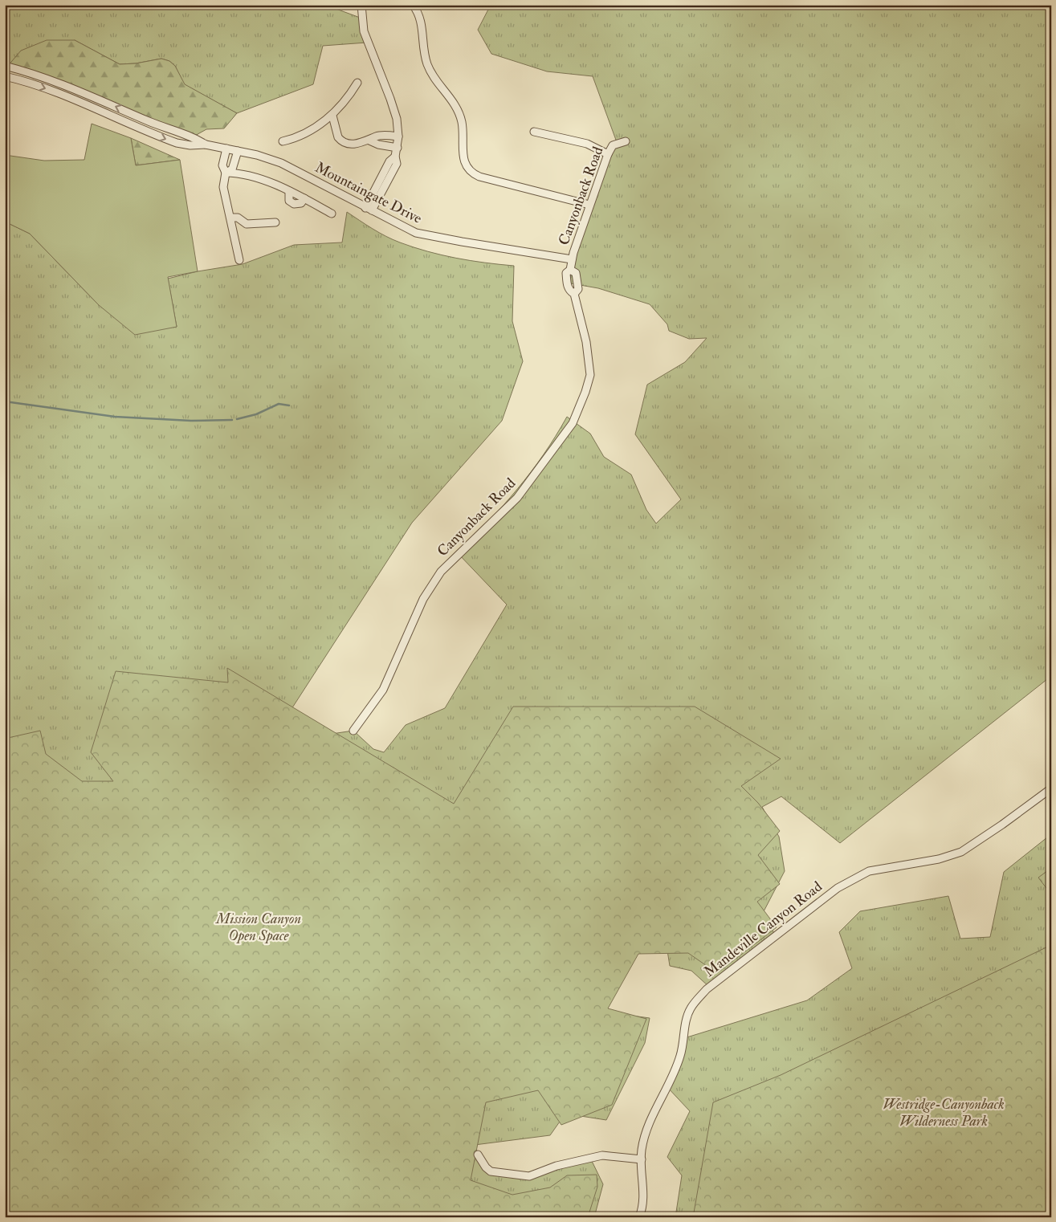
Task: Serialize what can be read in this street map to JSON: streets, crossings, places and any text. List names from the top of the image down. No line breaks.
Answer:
{"streets":{"street":["Mountaingate Drive","Canyonback Road","Mandeville Canyon Road"]},"crossings":[["Mountaingate Drive","Canyonback Road"]],"parks":["Mission Canyon Open Space","Westridge-Canyonback Wilderness Park"]}
